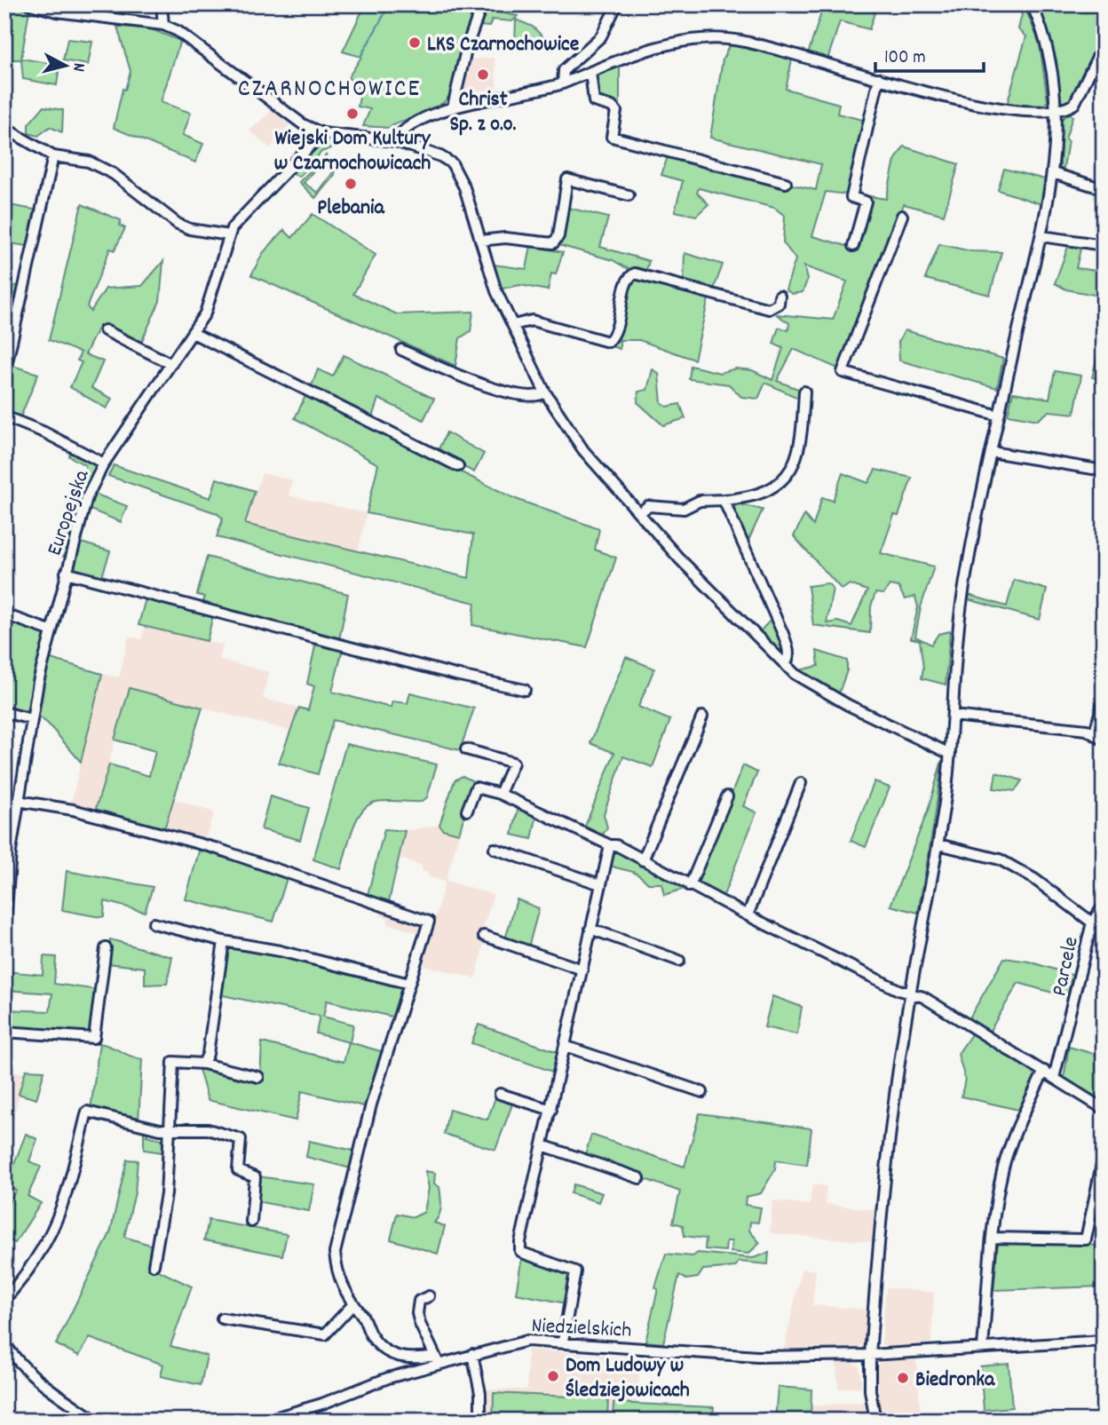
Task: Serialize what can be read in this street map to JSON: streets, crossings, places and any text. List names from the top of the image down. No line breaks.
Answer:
{"streets":{"street":["Europejska","Parcele","Niedzielskich"]},"districts":["CZARNOCHOWICE"],"places":["LKS Czarnochowice","Christ Sp. z o.o.","Wiejski Dom Kultury w Czarnochowicach","Plebania","Dom Ludowy w Śledziejowicach","Biedronka"],"scale_bar":"100 m","north":"right"}
